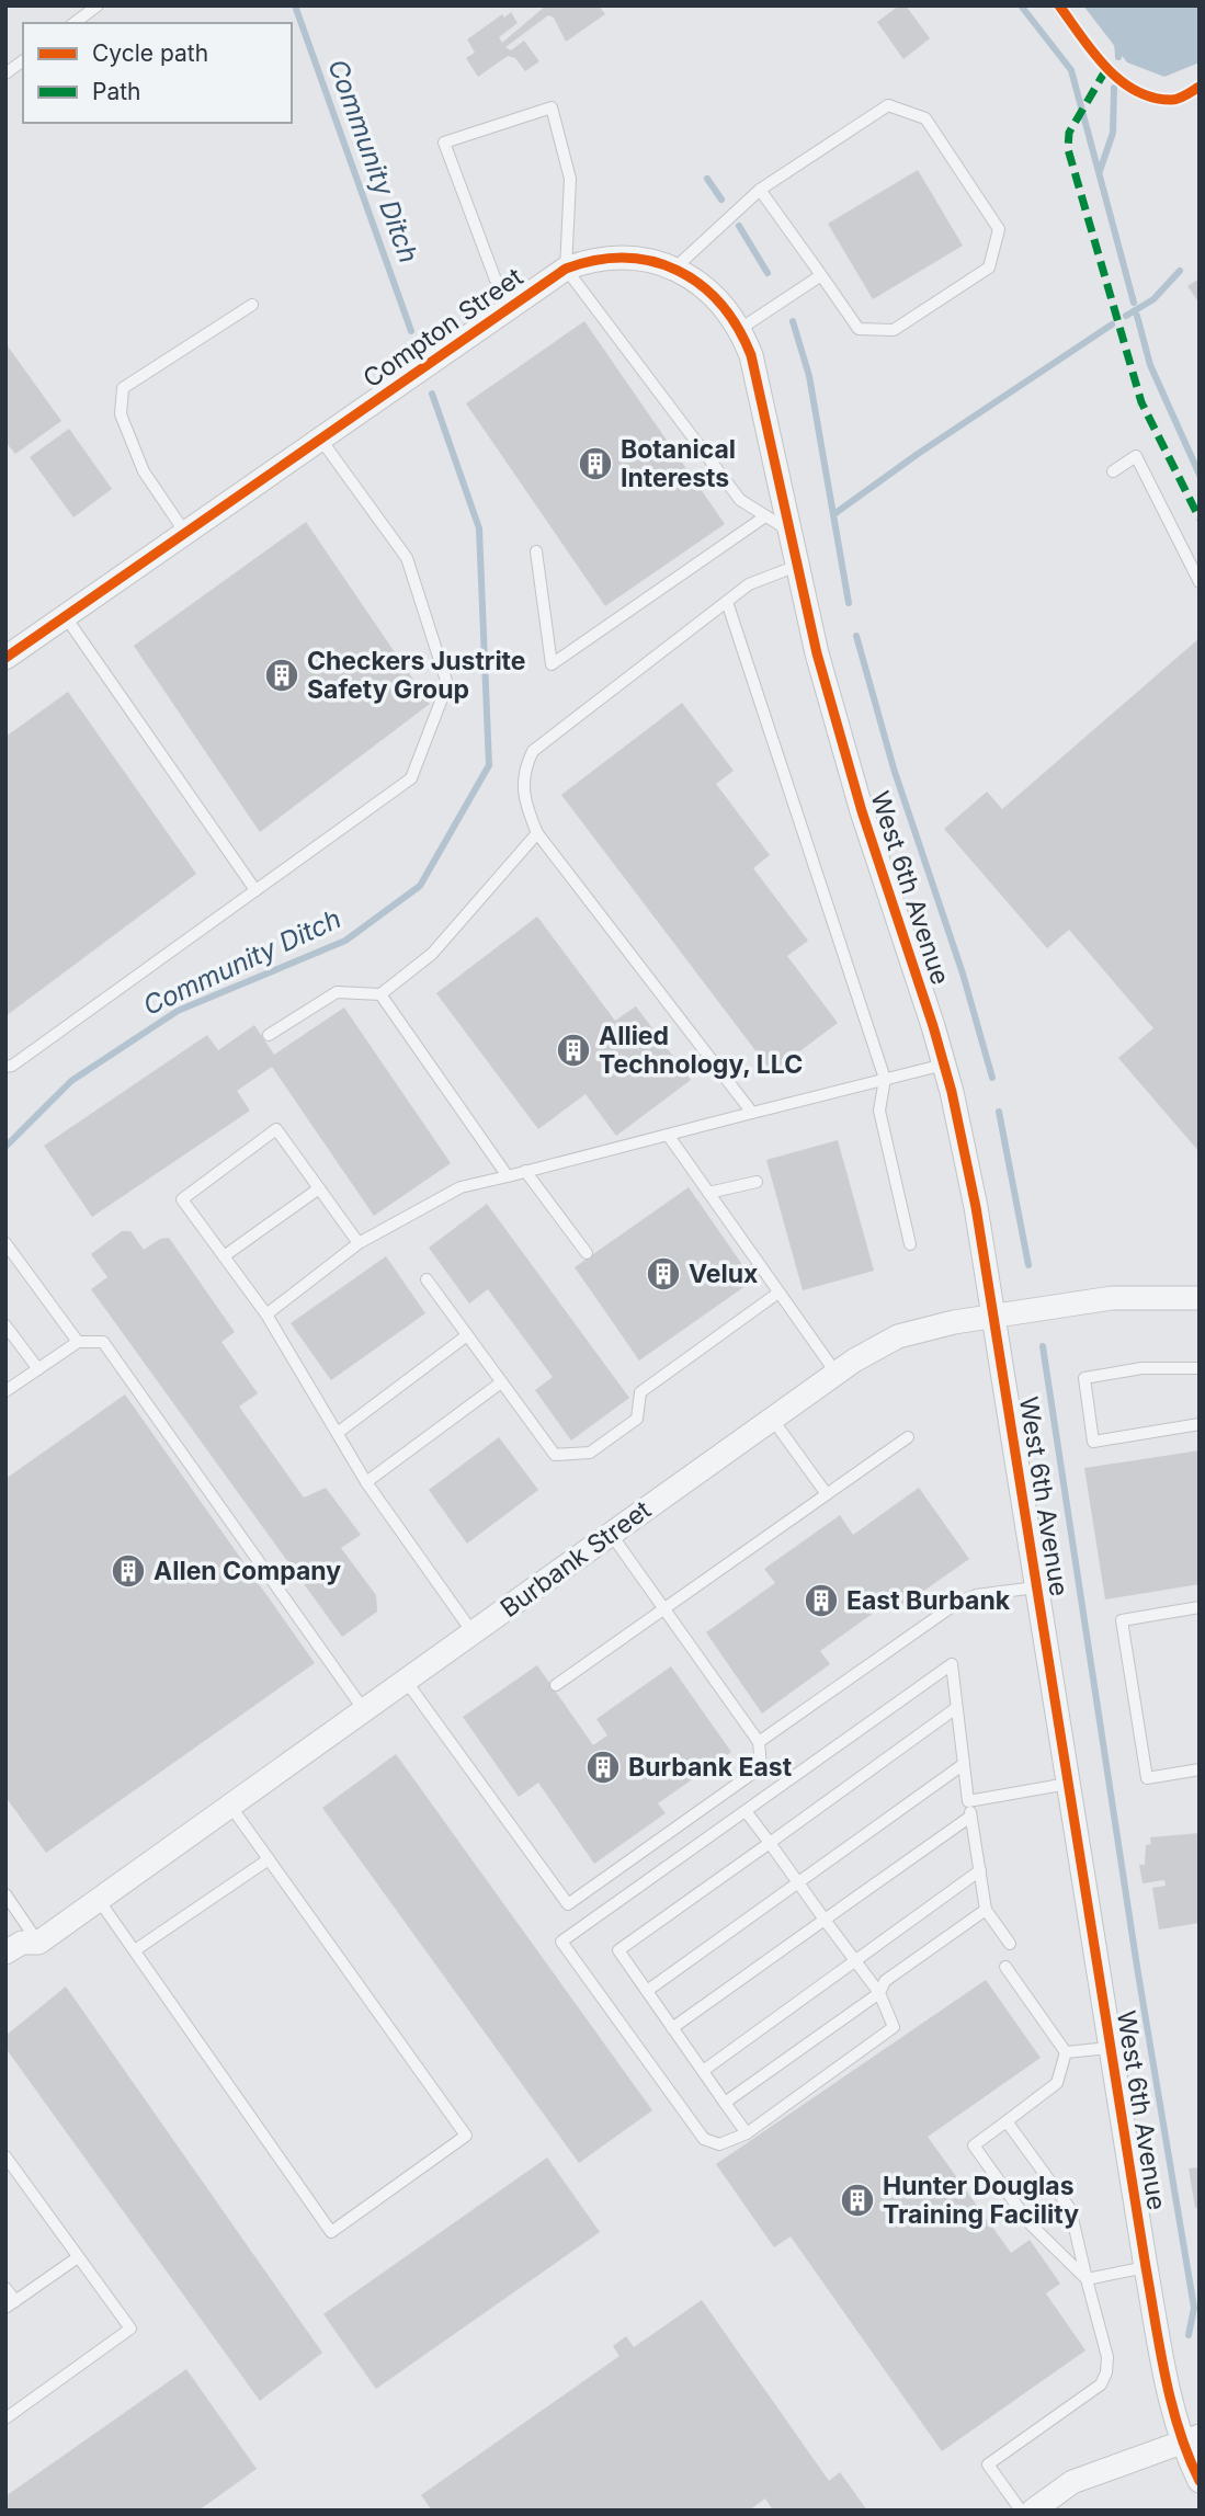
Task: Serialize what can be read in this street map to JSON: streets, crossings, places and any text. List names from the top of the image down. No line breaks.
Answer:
{"streets":{"street":["Compton Street","West 6th Avenue","Burbank Street"]},"crossings":[["Compton Street","West 6th Avenue"],["West 6th Avenue","Burbank Street"]],"water":["Community Ditch"],"places":{"building":["Botanical Interests","Checkers Justrite Safety Group","Allied Technology, LLC","Velux","Allen Company","East Burbank","Burbank East","Hunter Douglas Training Facility"]},"legend":["Cycle path","Path"]}
